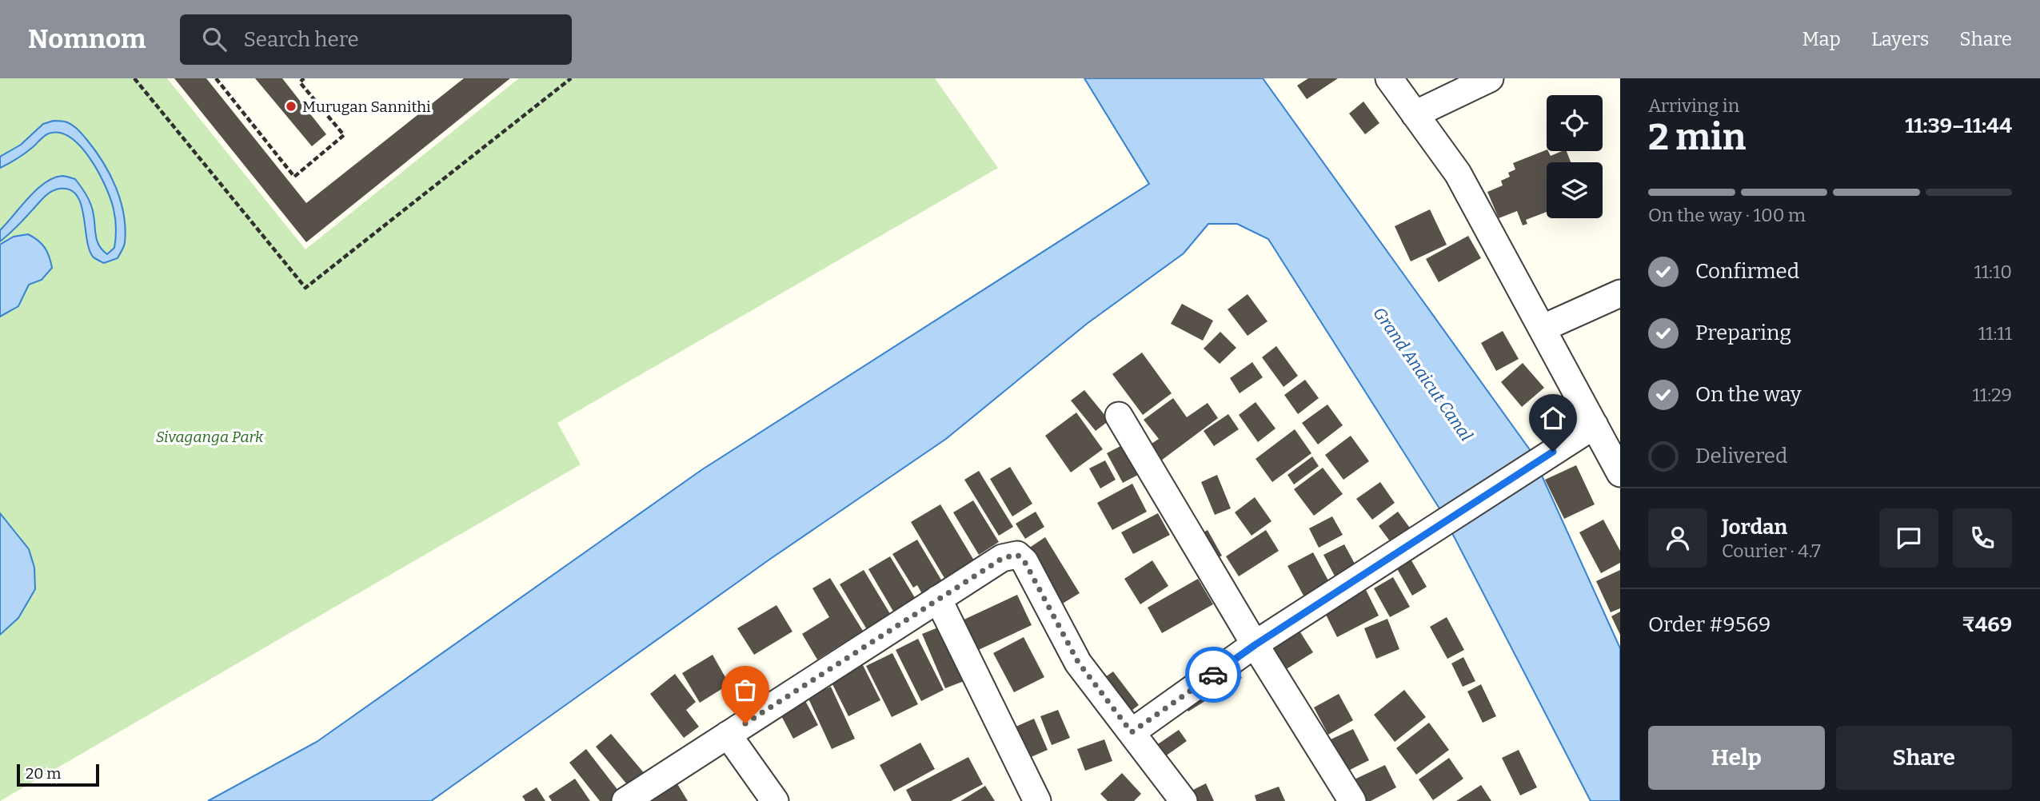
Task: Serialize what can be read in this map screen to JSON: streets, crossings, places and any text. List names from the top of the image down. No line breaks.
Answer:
{"water":["Grand Anaicut Canal"],"parks":["Sivaganga Park"],"places":["Murugan Sannithi"],"scale_bar":"20 m","page":{"header":"Nomnom","search":"Search here","nav":["Map","Layers","Share"],"heading":["2 min","Arriving in","11:39–11:44"],"panel":["Jordan","Courier · 4.7","Order #9569","₹469"],"bar":"On the way · 100 m","list":[["Confirmed","11:10"],["Preparing","11:11"],["On the way","11:29"],"Delivered"],"buttons":["Help","Share"],"scale":"20 m"}}
